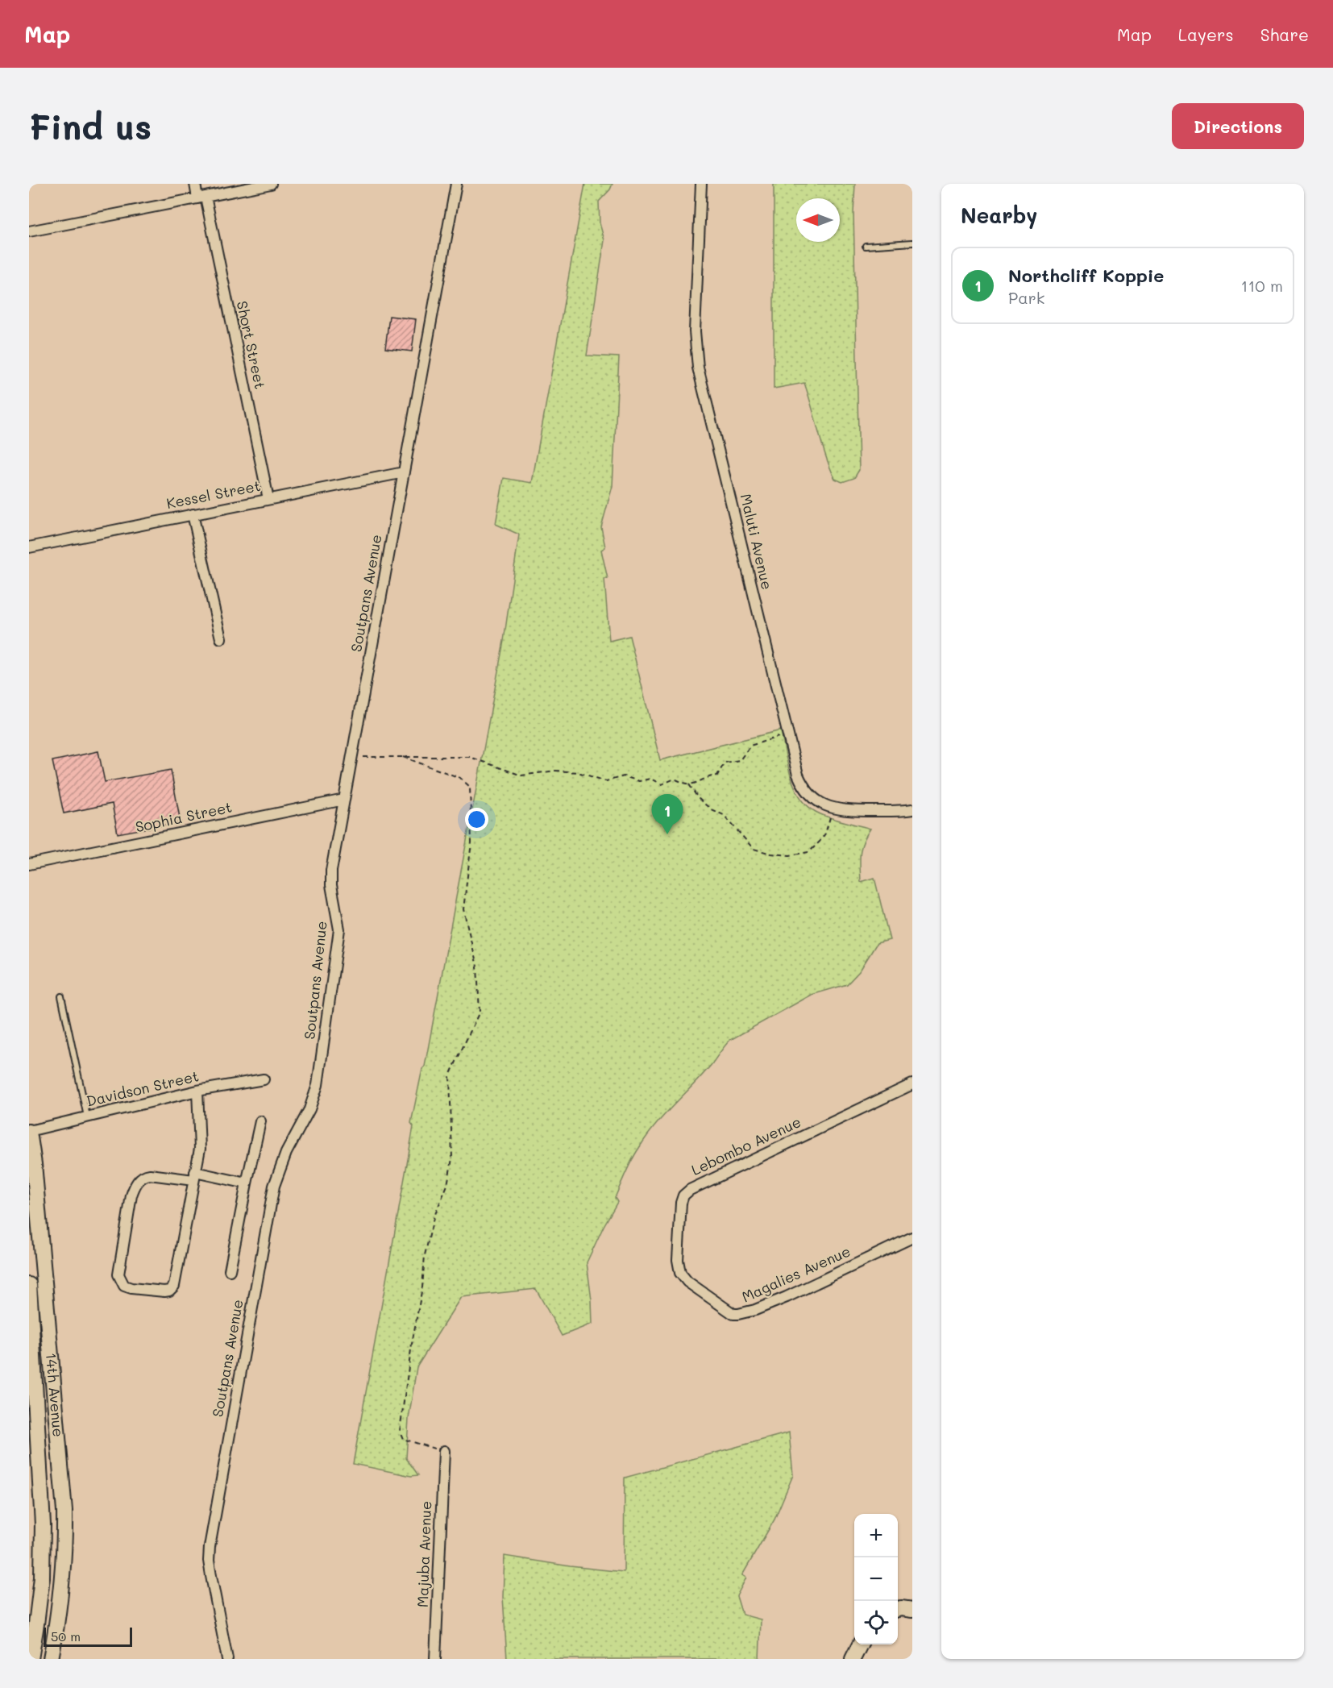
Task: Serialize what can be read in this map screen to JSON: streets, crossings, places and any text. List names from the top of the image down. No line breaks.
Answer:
{"streets":{"main road":["14th Avenue"],"street":["Short Street","Kessel Street","Maluti Avenue","Soutpans Avenue","Sophia Street","Davidson Street","Lebombo Avenue","Magalies Avenue","Majuba Avenue"]},"crossings":[["Short Street","Kessel Street"],["Kessel Street","Soutpans Avenue"],["Soutpans Avenue","Sophia Street"],["Davidson Street","14th Avenue"],["Lebombo Avenue","Magalies Avenue"]],"scale_bar":"50 m","north":"left","page":{"header":"Map","nav":["Map","Layers","Share"],"buttons":"Directions","title":"Find us","heading":"Nearby","list":[{"mark":"1","name":"Northcliff Koppie","note":"Park","value":"110 m"}],"pins":"1","map_buttons":["+","−"],"scale":"50 m"}}
